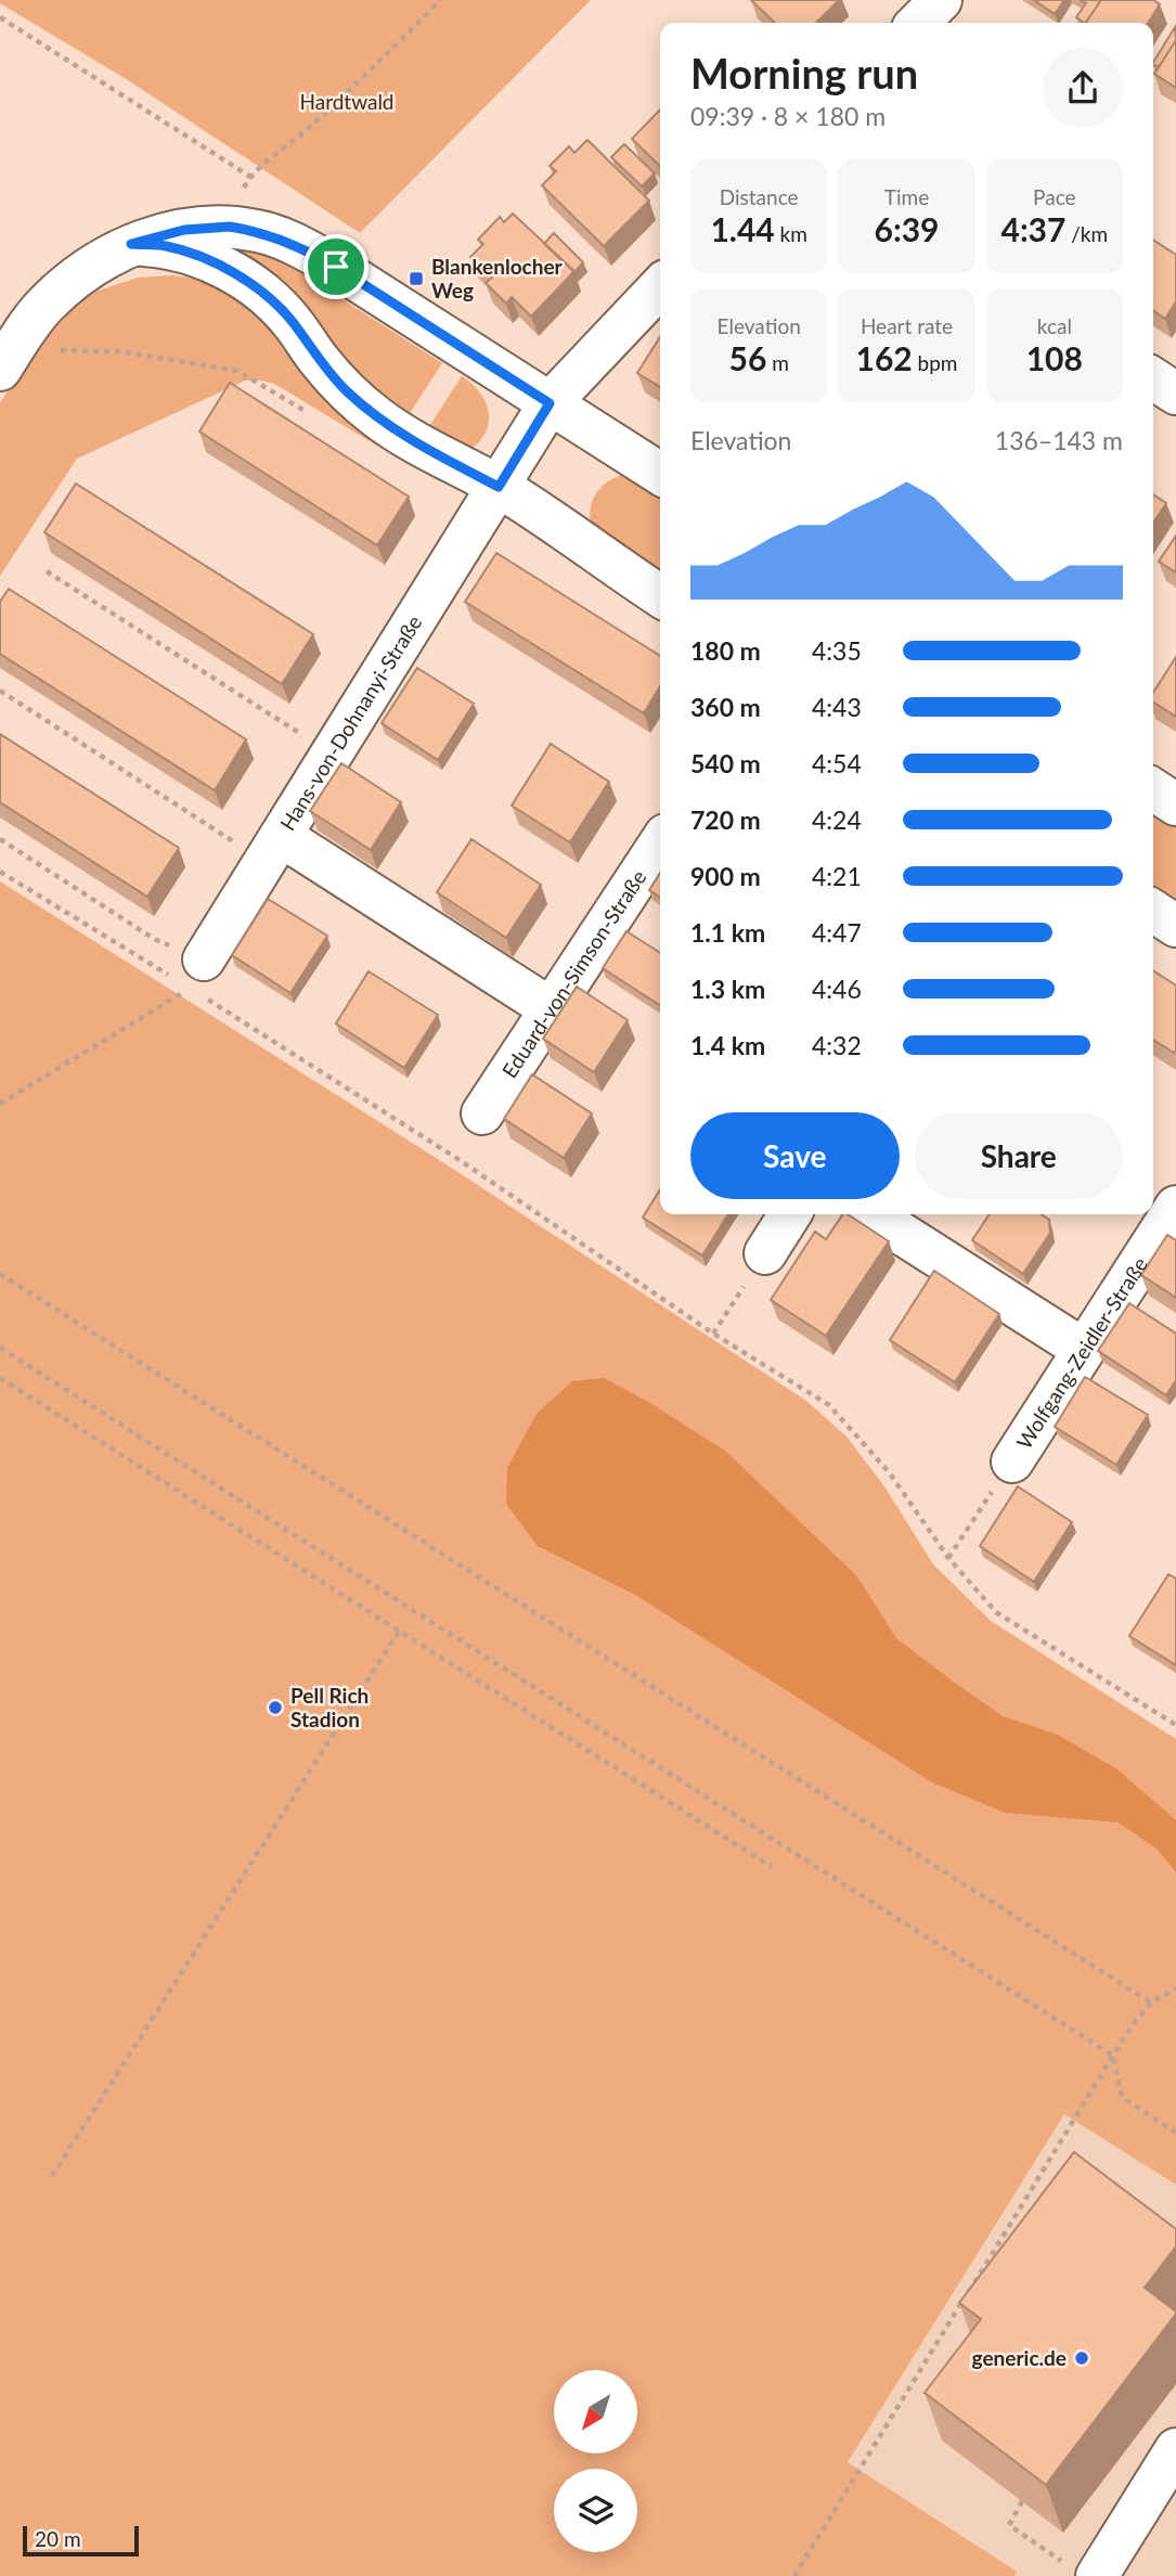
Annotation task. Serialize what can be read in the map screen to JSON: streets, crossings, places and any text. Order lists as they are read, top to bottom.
{
  "streets": {
    "street": ["Hans-von-Dohnanyi-Straße", "Eduard-von-Simson-Straße", "Wolfgang-Zeidler-Straße"]
  },
  "parks": ["Hardtwald"],
  "places": {
    "transit": ["Blankenlocher Weg"],
    "other": ["Pell Rich Stadion", "generic.de"]
  },
  "scale_bar": "20 m",
  "north": "bottom left",
  "page": {
    "heading": ["Morning run", "09:39 · 8 × 180 m"],
    "stats": [
      ["Distance", "1.44 km"],
      ["Time", "6:39"],
      ["Pace", "4:37 /km"],
      ["Elevation", "56 m"],
      ["Heart rate", "162 bpm"],
      ["kcal", "108"]
    ],
    "chart": ["Elevation", "136–143 m"],
    "list": [
      {
        "name": "180 m",
        "note": "4:35"
      },
      {
        "name": "360 m",
        "note": "4:43"
      },
      {
        "name": "540 m",
        "note": "4:54"
      },
      {
        "name": "720 m",
        "note": "4:24"
      },
      {
        "name": "900 m",
        "note": "4:21"
      },
      {
        "name": "1.1 km",
        "note": "4:47"
      },
      {
        "name": "1.3 km",
        "note": "4:46"
      },
      {
        "name": "1.4 km",
        "note": "4:32"
      }
    ],
    "buttons": ["Save", "Share"],
    "scale": "20 m"
  }
}
